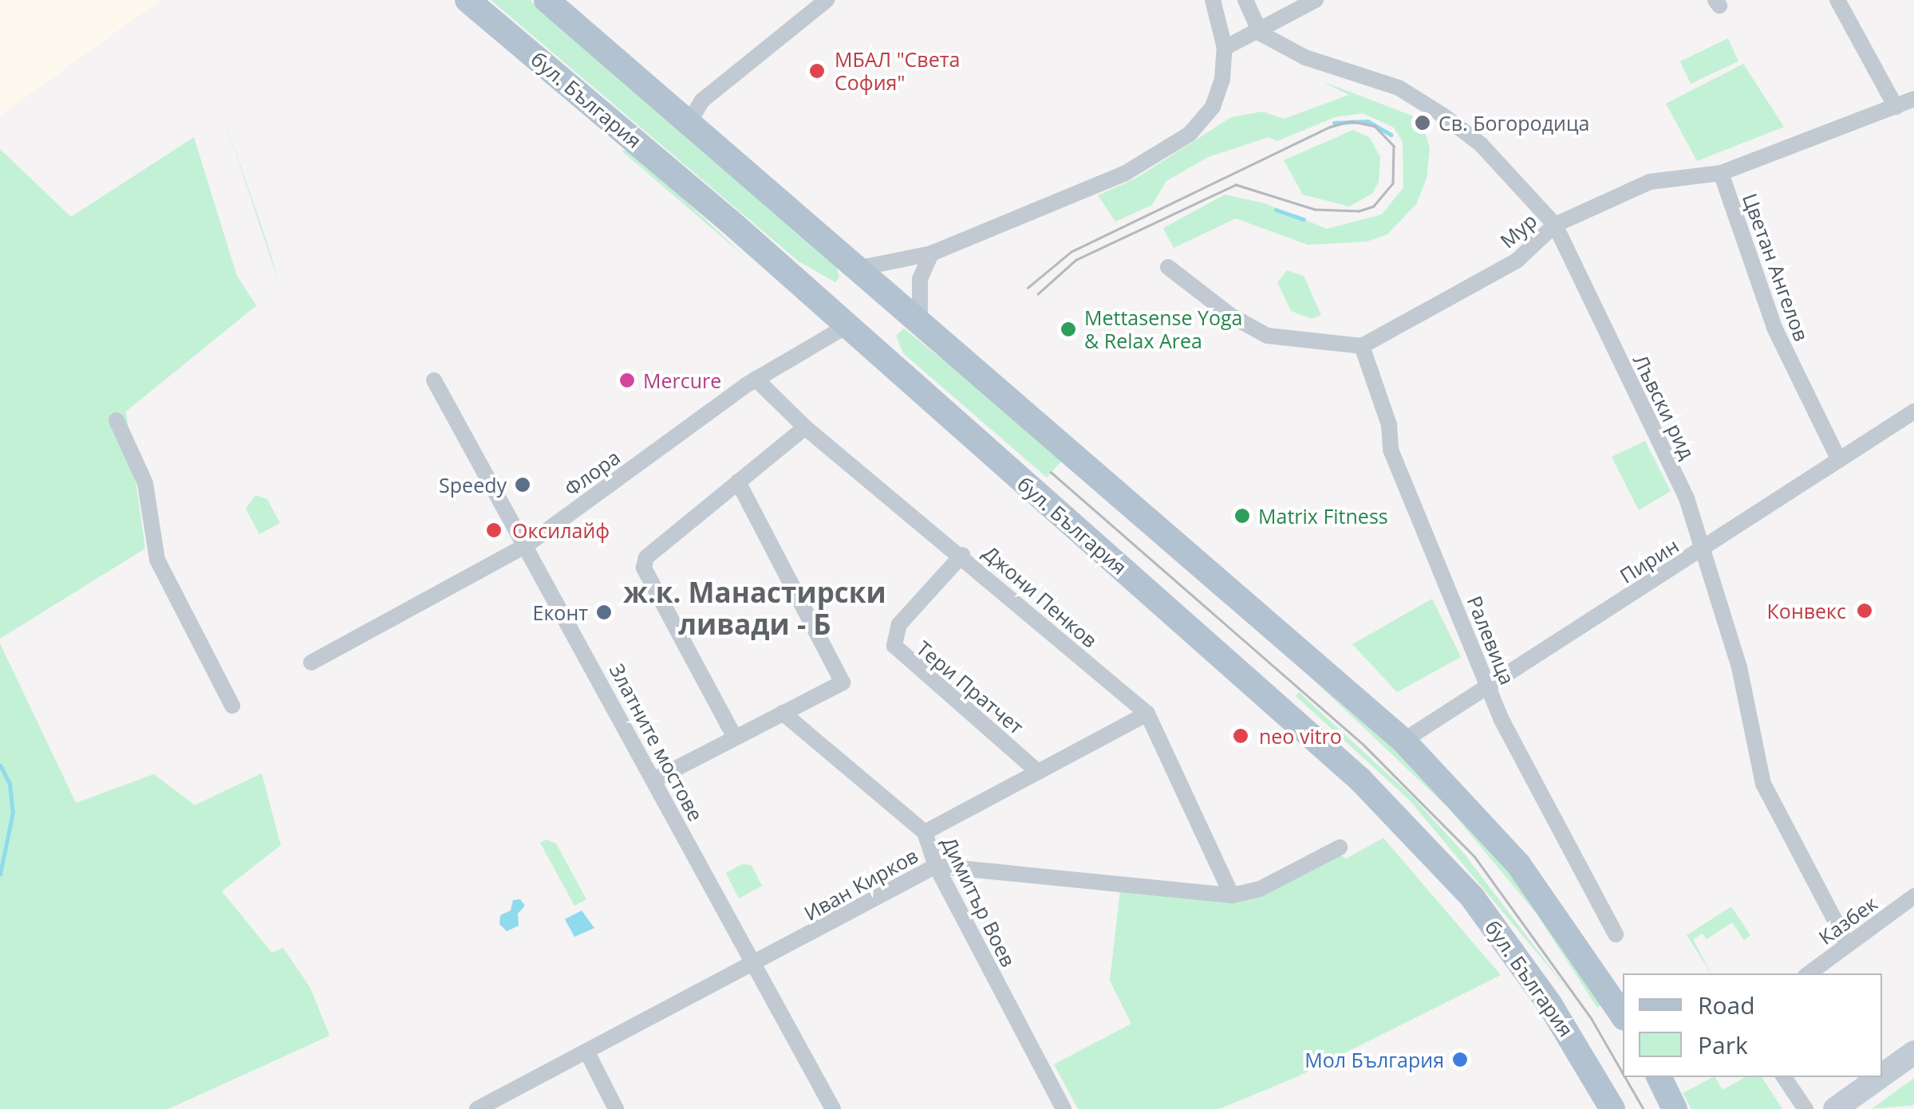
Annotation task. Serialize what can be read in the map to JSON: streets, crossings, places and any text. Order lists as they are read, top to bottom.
{
  "streets": {
    "main road": ["бул. България"],
    "street": [
      "Мур",
      "Цветан Ангелов",
      "Лъвски рид",
      "Флора",
      "Пирин",
      "Джони Пенков",
      "Ралевица",
      "Тери Пратчет",
      "Златните мостове",
      "Иван Кирков",
      "Димитър Воев",
      "Казбек"
    ]
  },
  "crossings": [
    ["бул. България", "Флора"],
    ["Мур", "Цветан Ангелов"],
    ["Мур", "Лъвски рид"],
    ["Мур", "Ралевица"],
    ["Цветан Ангелов", "Пирин"],
    ["Лъвски рид", "Пирин"],
    ["Лъвски рид", "Казбек"],
    ["Флора", "Джони Пенков"],
    ["Флора", "Златните мостове"],
    ["Пирин", "Ралевица"],
    ["Джони Пенков", "Тери Пратчет"],
    ["Джони Пенков", "Иван Кирков"],
    ["Златните мостове", "Иван Кирков"],
    ["Иван Кирков", "Димитър Воев"]
  ],
  "districts": ["ж.к. Манастирски ливади - Б"],
  "places": [
    "МБАЛ \"Света София\"",
    "Св. Богородица",
    "Mettasense Yoga & Relax Area",
    "Mercure",
    "Speedy",
    "Matrix Fitness",
    "Оксилайф",
    "Конвекс",
    "Еконт",
    "neo vitro",
    "Мол България"
  ],
  "legend": ["Road", "Park"]
}
